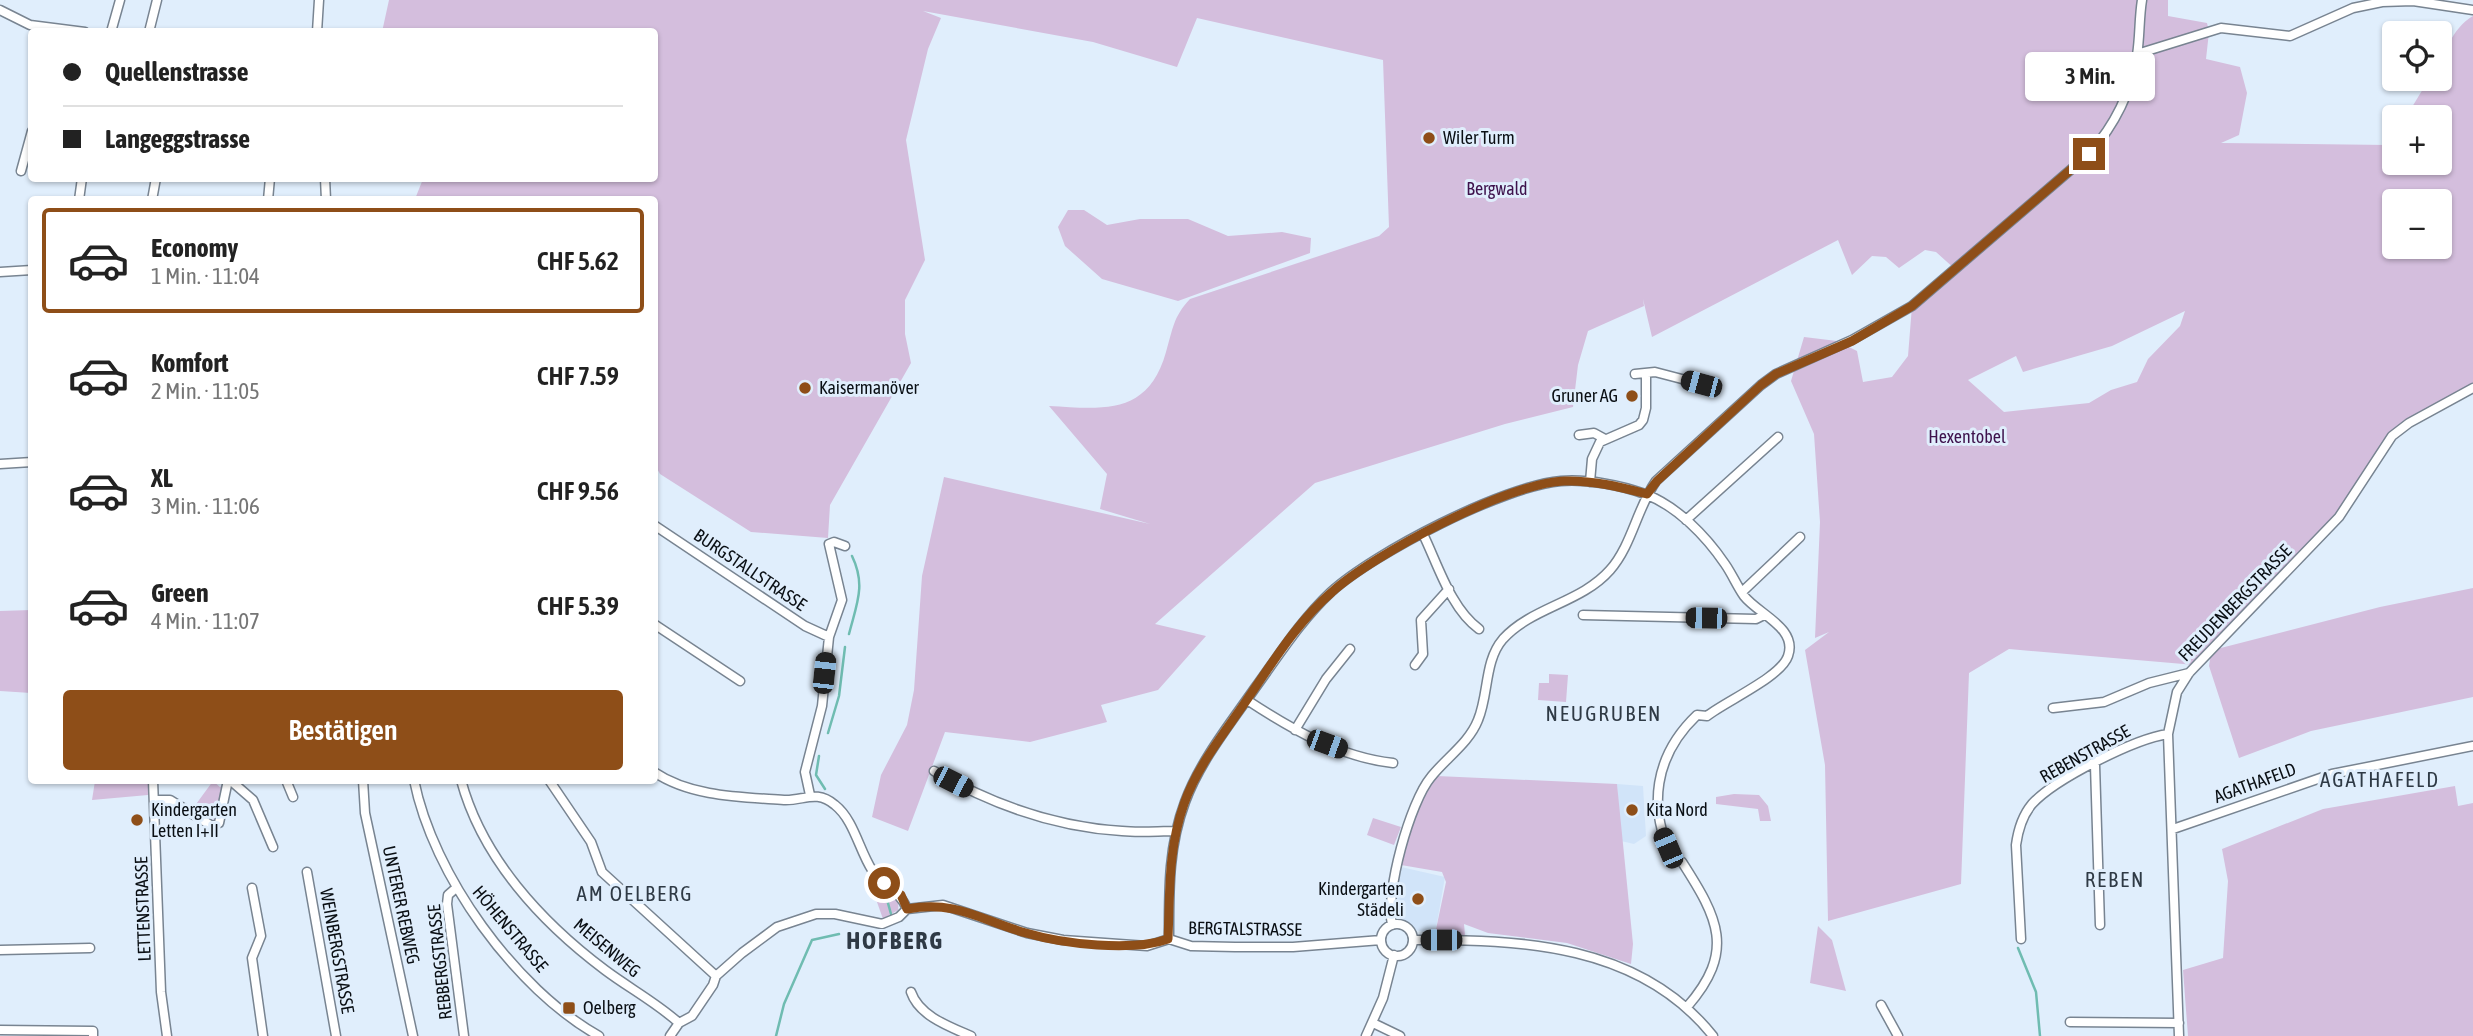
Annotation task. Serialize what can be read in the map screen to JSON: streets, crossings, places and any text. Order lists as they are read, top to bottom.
{
  "streets": {
    "street": [
      "BURGSTALLSTRASSE",
      "FREUDENBERGSTRASSE",
      "REBENSTRASSE",
      "AGATHAFELD",
      "UNTERER REBWEG",
      "LETTENSTRASSE",
      "HÖHENSTRASSE",
      "BERGTALSTRASSE",
      "MEISENWEG",
      "WEINBERGSTRASSE",
      "REBBERGSTRASSE"
    ]
  },
  "crossings": [
    ["FREUDENBERGSTRASSE", "REBENSTRASSE"],
    ["FREUDENBERGSTRASSE", "AGATHAFELD"],
    ["HÖHENSTRASSE", "REBBERGSTRASSE"],
    ["BERGTALSTRASSE", "MEISENWEG"]
  ],
  "districts": [
    "NEUGRUBEN",
    "AGATHAFELD",
    "REBEN",
    "AM OELBERG",
    "HOFBERG"
  ],
  "parks": ["Bergwald", "Hexentobel"],
  "places": {
    "other": [
      "Wiler Turm",
      "Kaisermanöver",
      "Gruner AG",
      "Kita Nord",
      "Kindergarten Letten I+II",
      "Kindergarten Städeli"
    ],
    "transit": ["Oelberg"]
  },
  "page": {
    "map_buttons": ["+", "−"],
    "banner": ["Quellenstrasse", "Langeggstrasse"],
    "bubble": "3 Min.",
    "list": [
      {
        "name": "Economy",
        "note": "1 Min. · 11:04",
        "value": "CHF 5.62"
      },
      {
        "name": "Komfort",
        "note": "2 Min. · 11:05",
        "value": "CHF 7.59"
      },
      {
        "name": "XL",
        "note": "3 Min. · 11:06",
        "value": "CHF 9.56"
      },
      {
        "name": "Green",
        "note": "4 Min. · 11:07",
        "value": "CHF 5.39"
      }
    ],
    "buttons": "Bestätigen"
  }
}
